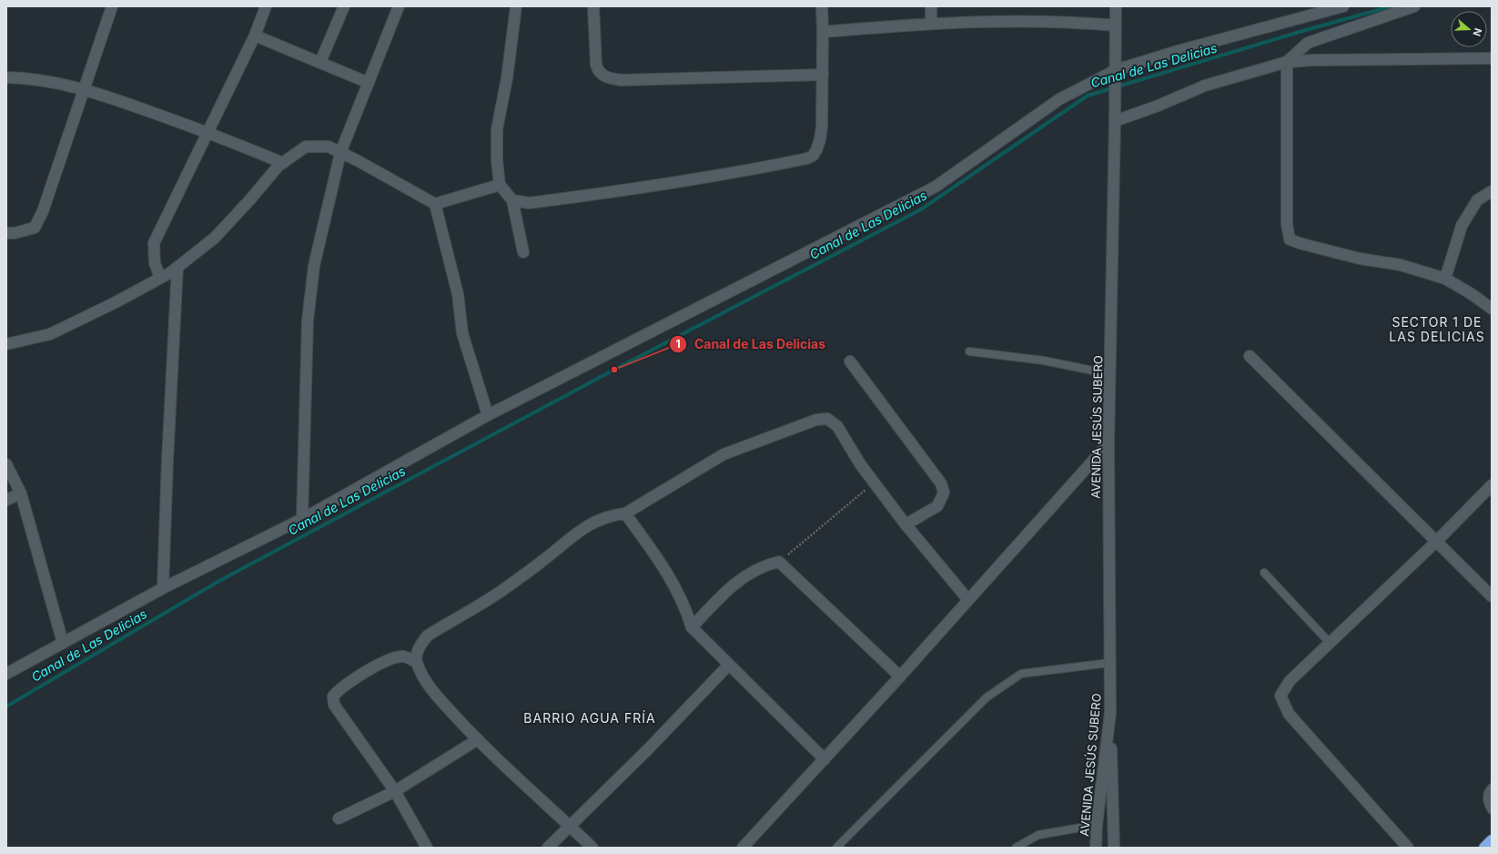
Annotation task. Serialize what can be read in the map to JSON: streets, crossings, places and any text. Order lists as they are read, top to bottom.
{
  "streets": {
    "street": ["AVENIDA JESÚS SUBERO"]
  },
  "districts": ["SECTOR 1 DE LAS DELICIAS", "BARRIO AGUA FRÍA"],
  "water": ["Canal de Las Delicias"],
  "places": ["Canal de Las Delicias"],
  "north": "right"
}
